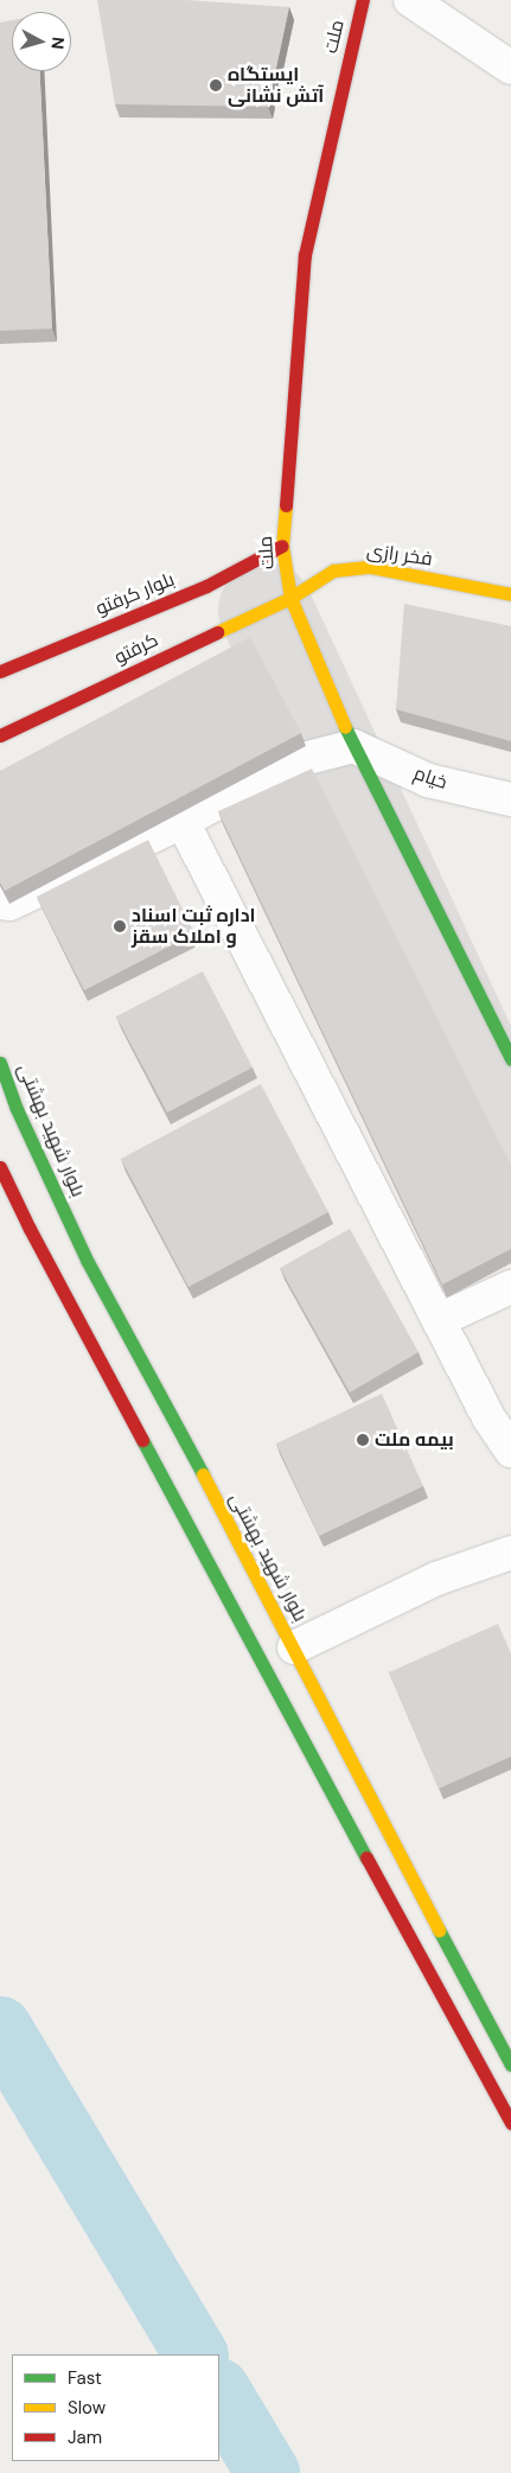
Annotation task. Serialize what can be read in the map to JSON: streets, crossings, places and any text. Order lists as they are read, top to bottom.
{
  "streets": {
    "main road": [
      "ملت",
      "فخر رازی",
      "بلوار کرفتو",
      "کرفتو",
      "بلوار شهید بهشتی"
    ],
    "street": ["خیام"]
  },
  "crossings": [
    ["ملت", "فخر رازی"],
    ["ملت", "بلوار کرفتو"],
    ["ملت", "کرفتو"],
    ["ملت", "خیام"],
    ["فخر رازی", "کرفتو"]
  ],
  "places": ["ایستگاه آتش نشانی", "اداره ثبت اسناد و املاک سقز", "بیمه ملت"],
  "legend": ["Fast", "Slow", "Jam"],
  "north": "right"
}
